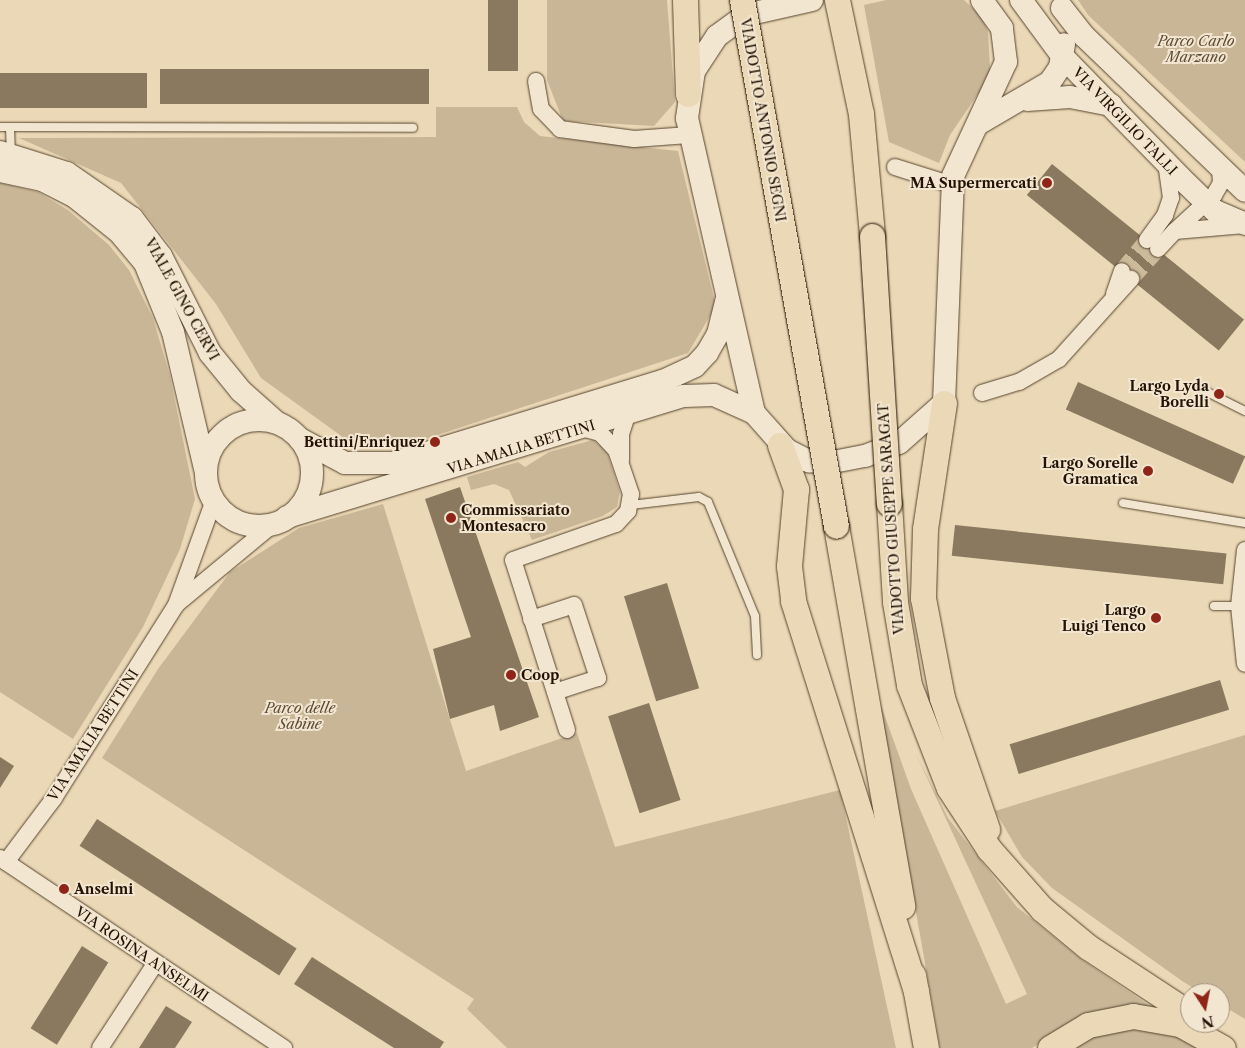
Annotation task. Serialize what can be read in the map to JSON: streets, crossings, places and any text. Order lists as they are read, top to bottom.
{
  "streets": {
    "main road": ["VIADOTTO ANTONIO SEGNI", "VIADOTTO GIUSEPPE SARAGAT"],
    "street": [
      "VIA VIRGILIO TALLI",
      "VIALE GINO CERVI",
      "VIA AMALIA BETTINI",
      "VIA ROSINA ANSELMI"
    ]
  },
  "crossings": [
    ["VIALE GINO CERVI", "VIA AMALIA BETTINI"],
    ["VIA AMALIA BETTINI", "VIA ROSINA ANSELMI"]
  ],
  "parks": ["Parco Carlo Marzano", "Parco delle Sabine"],
  "places": [
    "MA Supermercati",
    "Largo Lyda Borelli",
    "Bettini/Enriquez",
    "Largo Sorelle Gramatica",
    "Commissariato Montesacro",
    "Largo Luigi Tenco",
    "Coop",
    "Anselmi"
  ],
  "north": "bottom"
}
